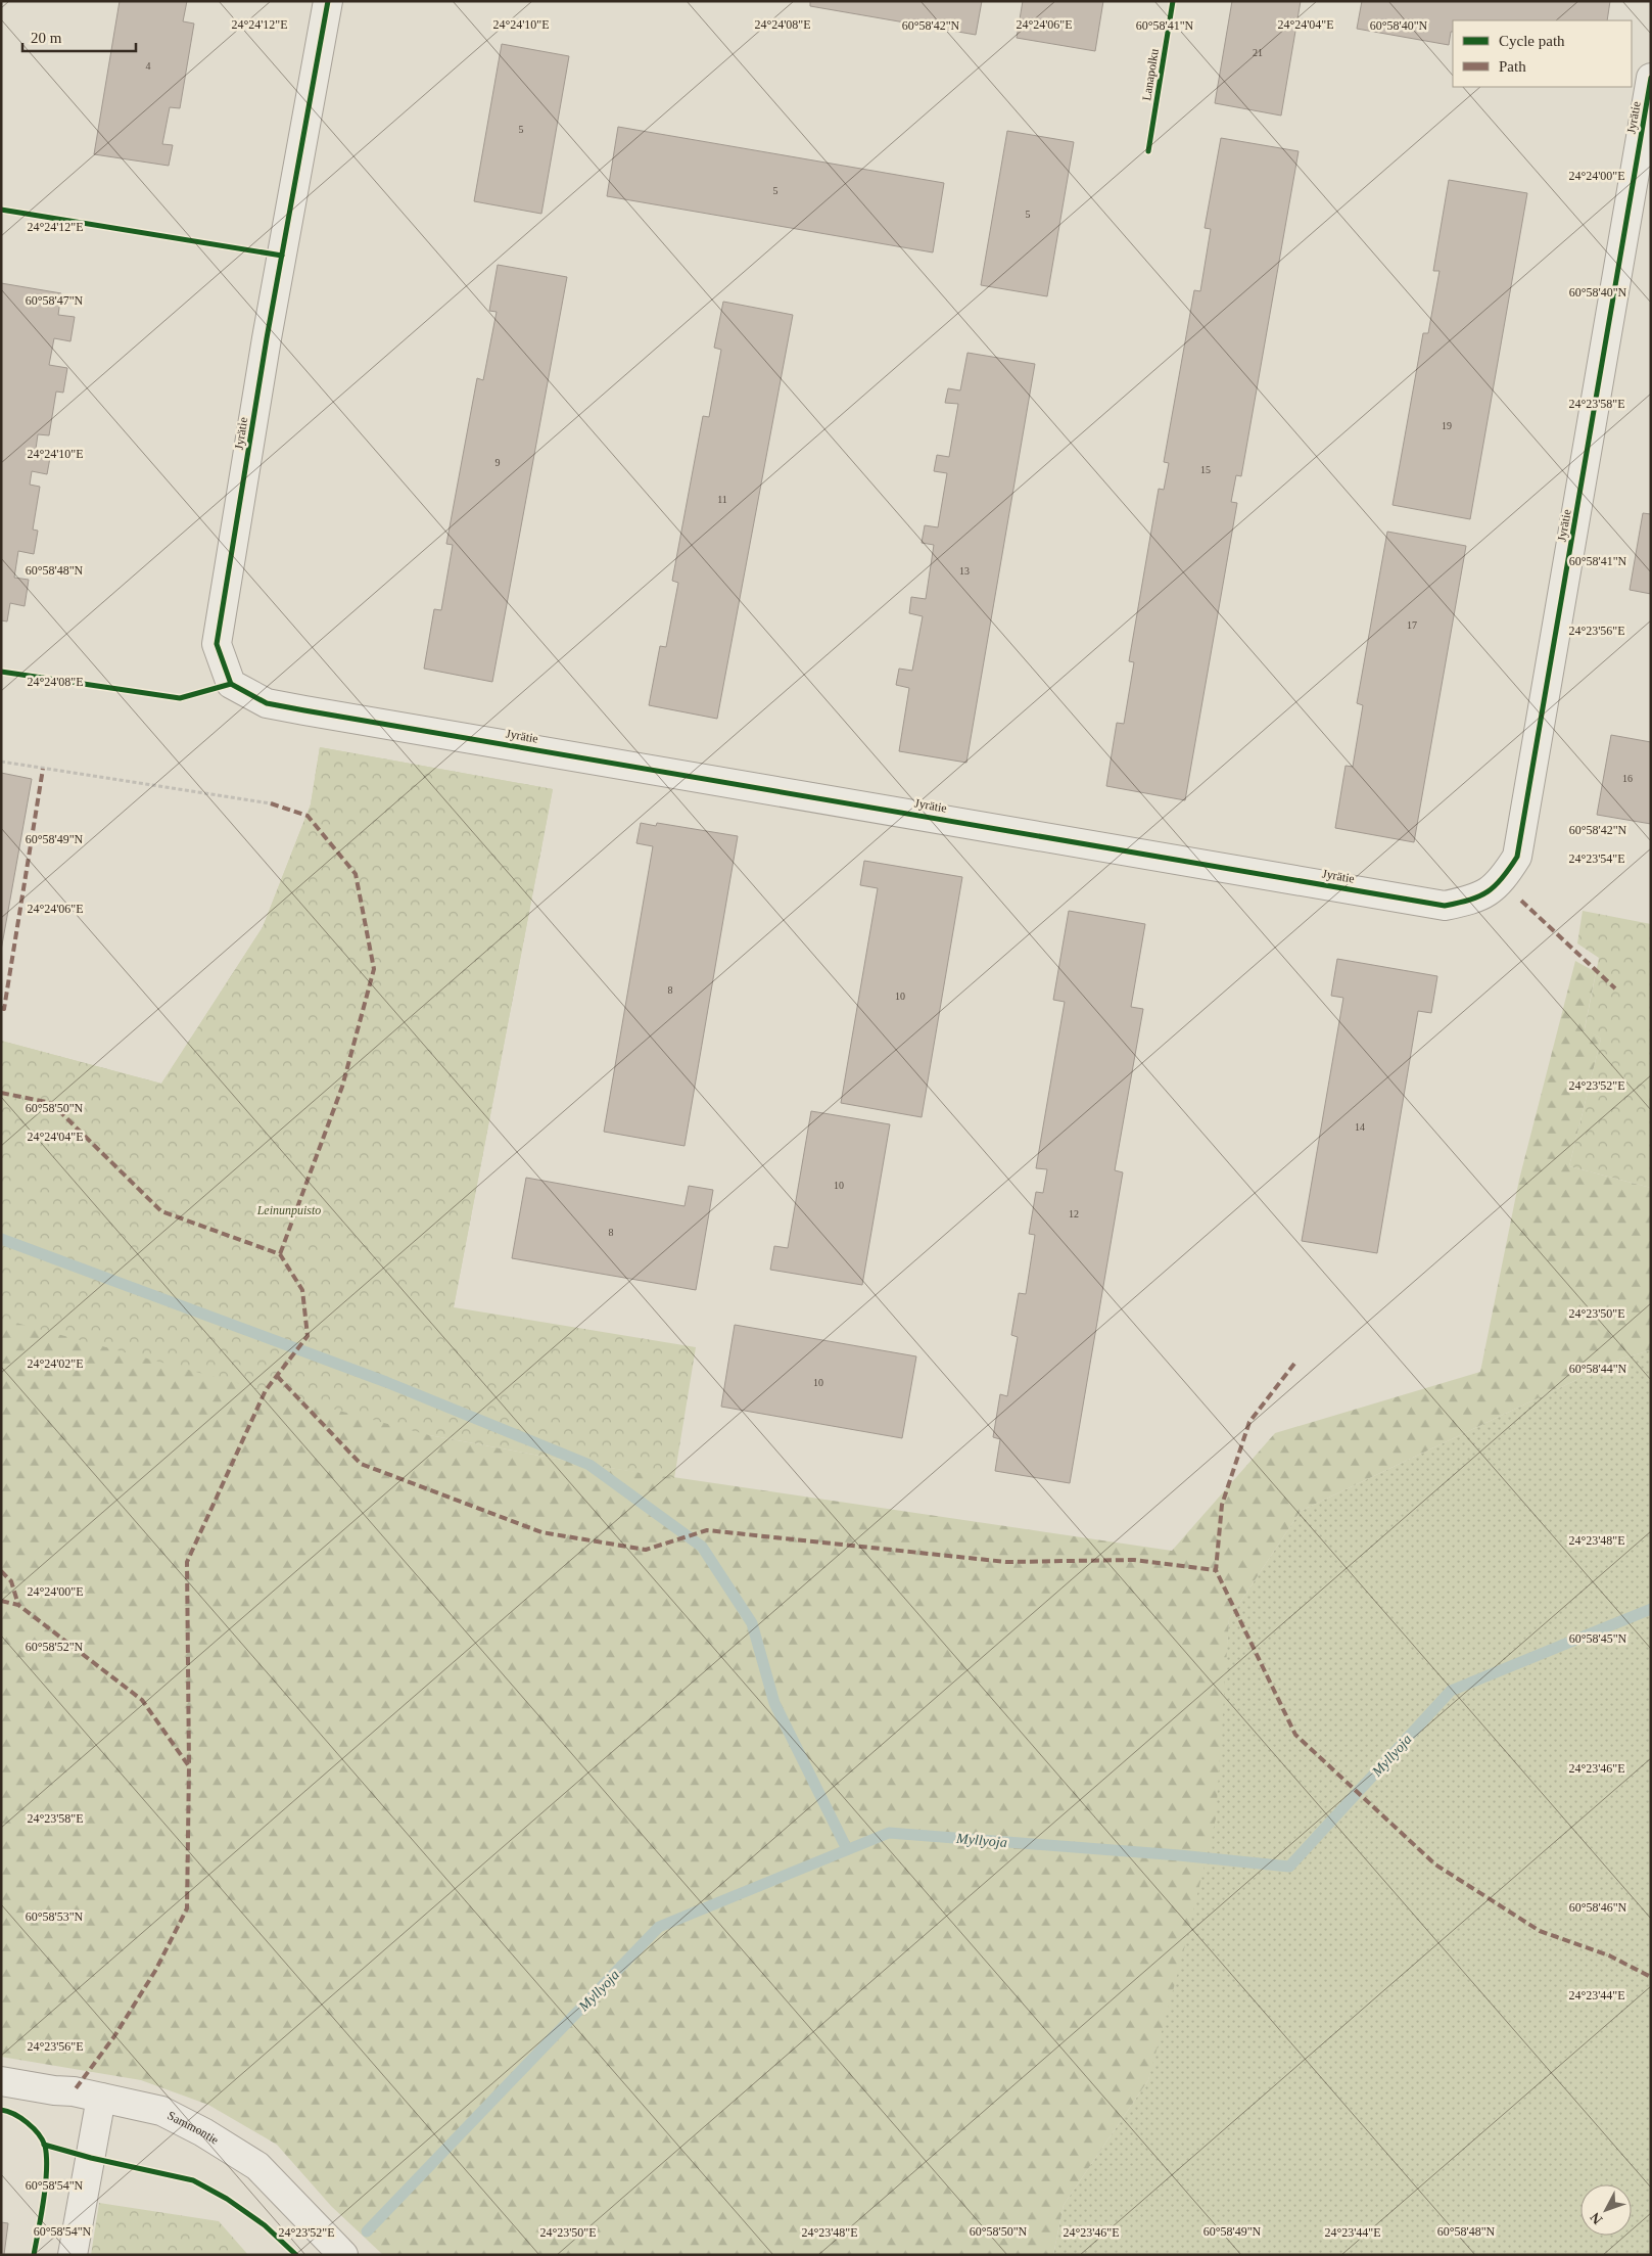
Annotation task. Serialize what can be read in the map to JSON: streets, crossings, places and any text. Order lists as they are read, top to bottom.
{
  "streets": {
    "street": ["Jyrätie", "Sammontie"],
    "cycle path": ["Lanapolku"]
  },
  "water": ["Myllyoja"],
  "parks": ["Leinunpuisto"],
  "house_numbers": [
    "21",
    "4",
    "5",
    "5",
    "5",
    "19",
    "9",
    "15",
    "11",
    "13",
    "17",
    "16",
    "8",
    "10",
    "14",
    "10",
    "12",
    "8",
    "10"
  ],
  "legend": ["Cycle path", "Path"],
  "scale_bar": "20 m",
  "north": "bottom left",
  "coordinates": [
    "24°24'12\"E",
    "24°24'10\"E",
    "24°24'08\"E",
    "24°24'06\"E",
    "24°24'04\"E",
    "60°58'42\"N",
    "60°58'41\"N",
    "60°58'40\"N",
    "24°24'00\"E",
    "60°58'47\"N",
    "24°23'58\"E",
    "60°58'48\"N",
    "24°23'56\"E",
    "60°58'49\"N",
    "24°23'54\"E",
    "24°23'52\"E",
    "60°58'50\"N",
    "24°23'50\"E",
    "24°24'02\"E",
    "60°58'44\"N",
    "24°23'48\"E",
    "60°58'45\"N",
    "60°58'52\"N",
    "24°23'46\"E",
    "60°58'46\"N",
    "60°58'53\"N",
    "24°23'44\"E",
    "60°58'54\"N"
  ]
}
